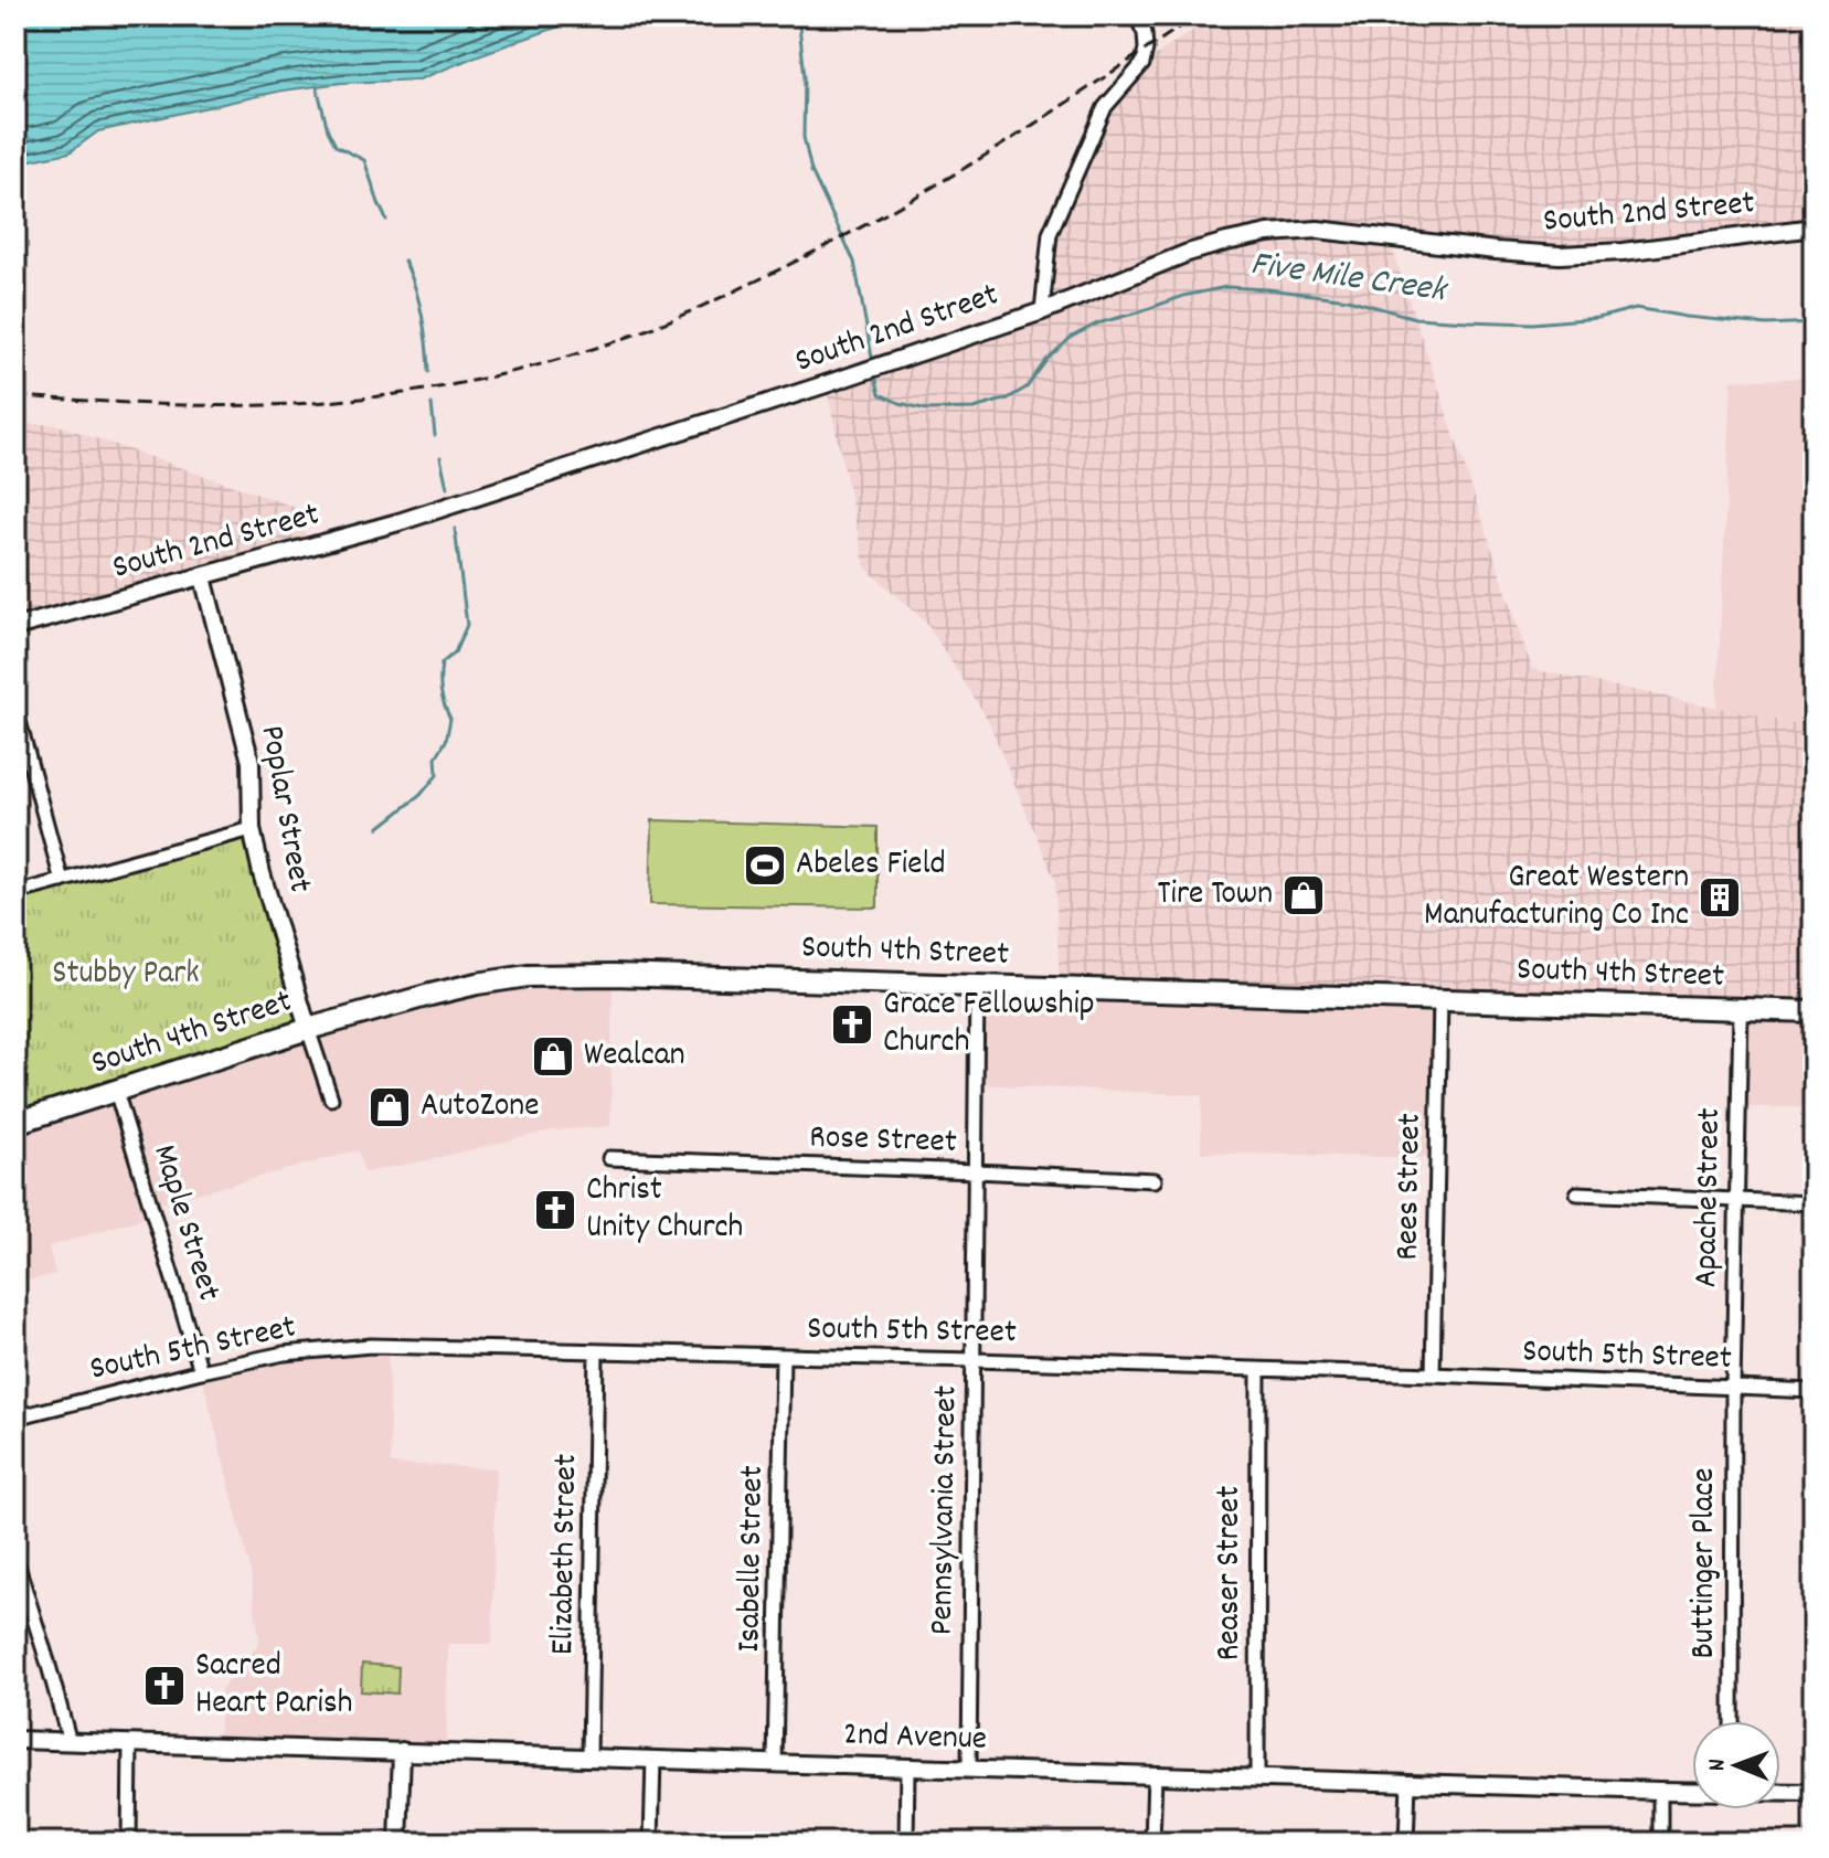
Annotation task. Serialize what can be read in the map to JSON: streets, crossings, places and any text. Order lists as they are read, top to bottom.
{
  "streets": {
    "highway": ["South 4th Street"],
    "street": [
      "South 2nd Street",
      "Poplar Street",
      "Rose Street",
      "Rees Street",
      "Apache Street",
      "Maple Street",
      "South 5th Street",
      "Pennsylvania Street",
      "Elizabeth Street",
      "Isabelle Street",
      "Buttinger Place",
      "Reaser Street",
      "2nd Avenue"
    ]
  },
  "crossings": [
    ["South 2nd Street", "Poplar Street"],
    ["Poplar Street", "South 4th Street"],
    ["South 4th Street", "Rees Street"],
    ["South 4th Street", "Apache Street"],
    ["South 4th Street", "Maple Street"],
    ["South 4th Street", "Pennsylvania Street"],
    ["Rose Street", "Pennsylvania Street"],
    ["Rees Street", "South 5th Street"],
    ["Apache Street", "South 5th Street"],
    ["Apache Street", "Buttinger Place"],
    ["Maple Street", "South 5th Street"],
    ["South 5th Street", "Pennsylvania Street"],
    ["South 5th Street", "Elizabeth Street"],
    ["South 5th Street", "Isabelle Street"],
    ["South 5th Street", "Buttinger Place"],
    ["South 5th Street", "Reaser Street"],
    ["Pennsylvania Street", "2nd Avenue"],
    ["Elizabeth Street", "2nd Avenue"],
    ["Isabelle Street", "2nd Avenue"],
    ["Reaser Street", "2nd Avenue"]
  ],
  "water": ["Five Mile Creek"],
  "parks": ["Stubby Park"],
  "places": {
    "sports": ["Abeles Field"],
    "shop": ["Tire Town", "Wealcan", "AutoZone"],
    "building": ["Great Western Manufacturing Co Inc"],
    "church": ["Grace Fellowship Church", "Christ Unity Church", "Sacred Heart Parish"]
  },
  "north": "left"
}
